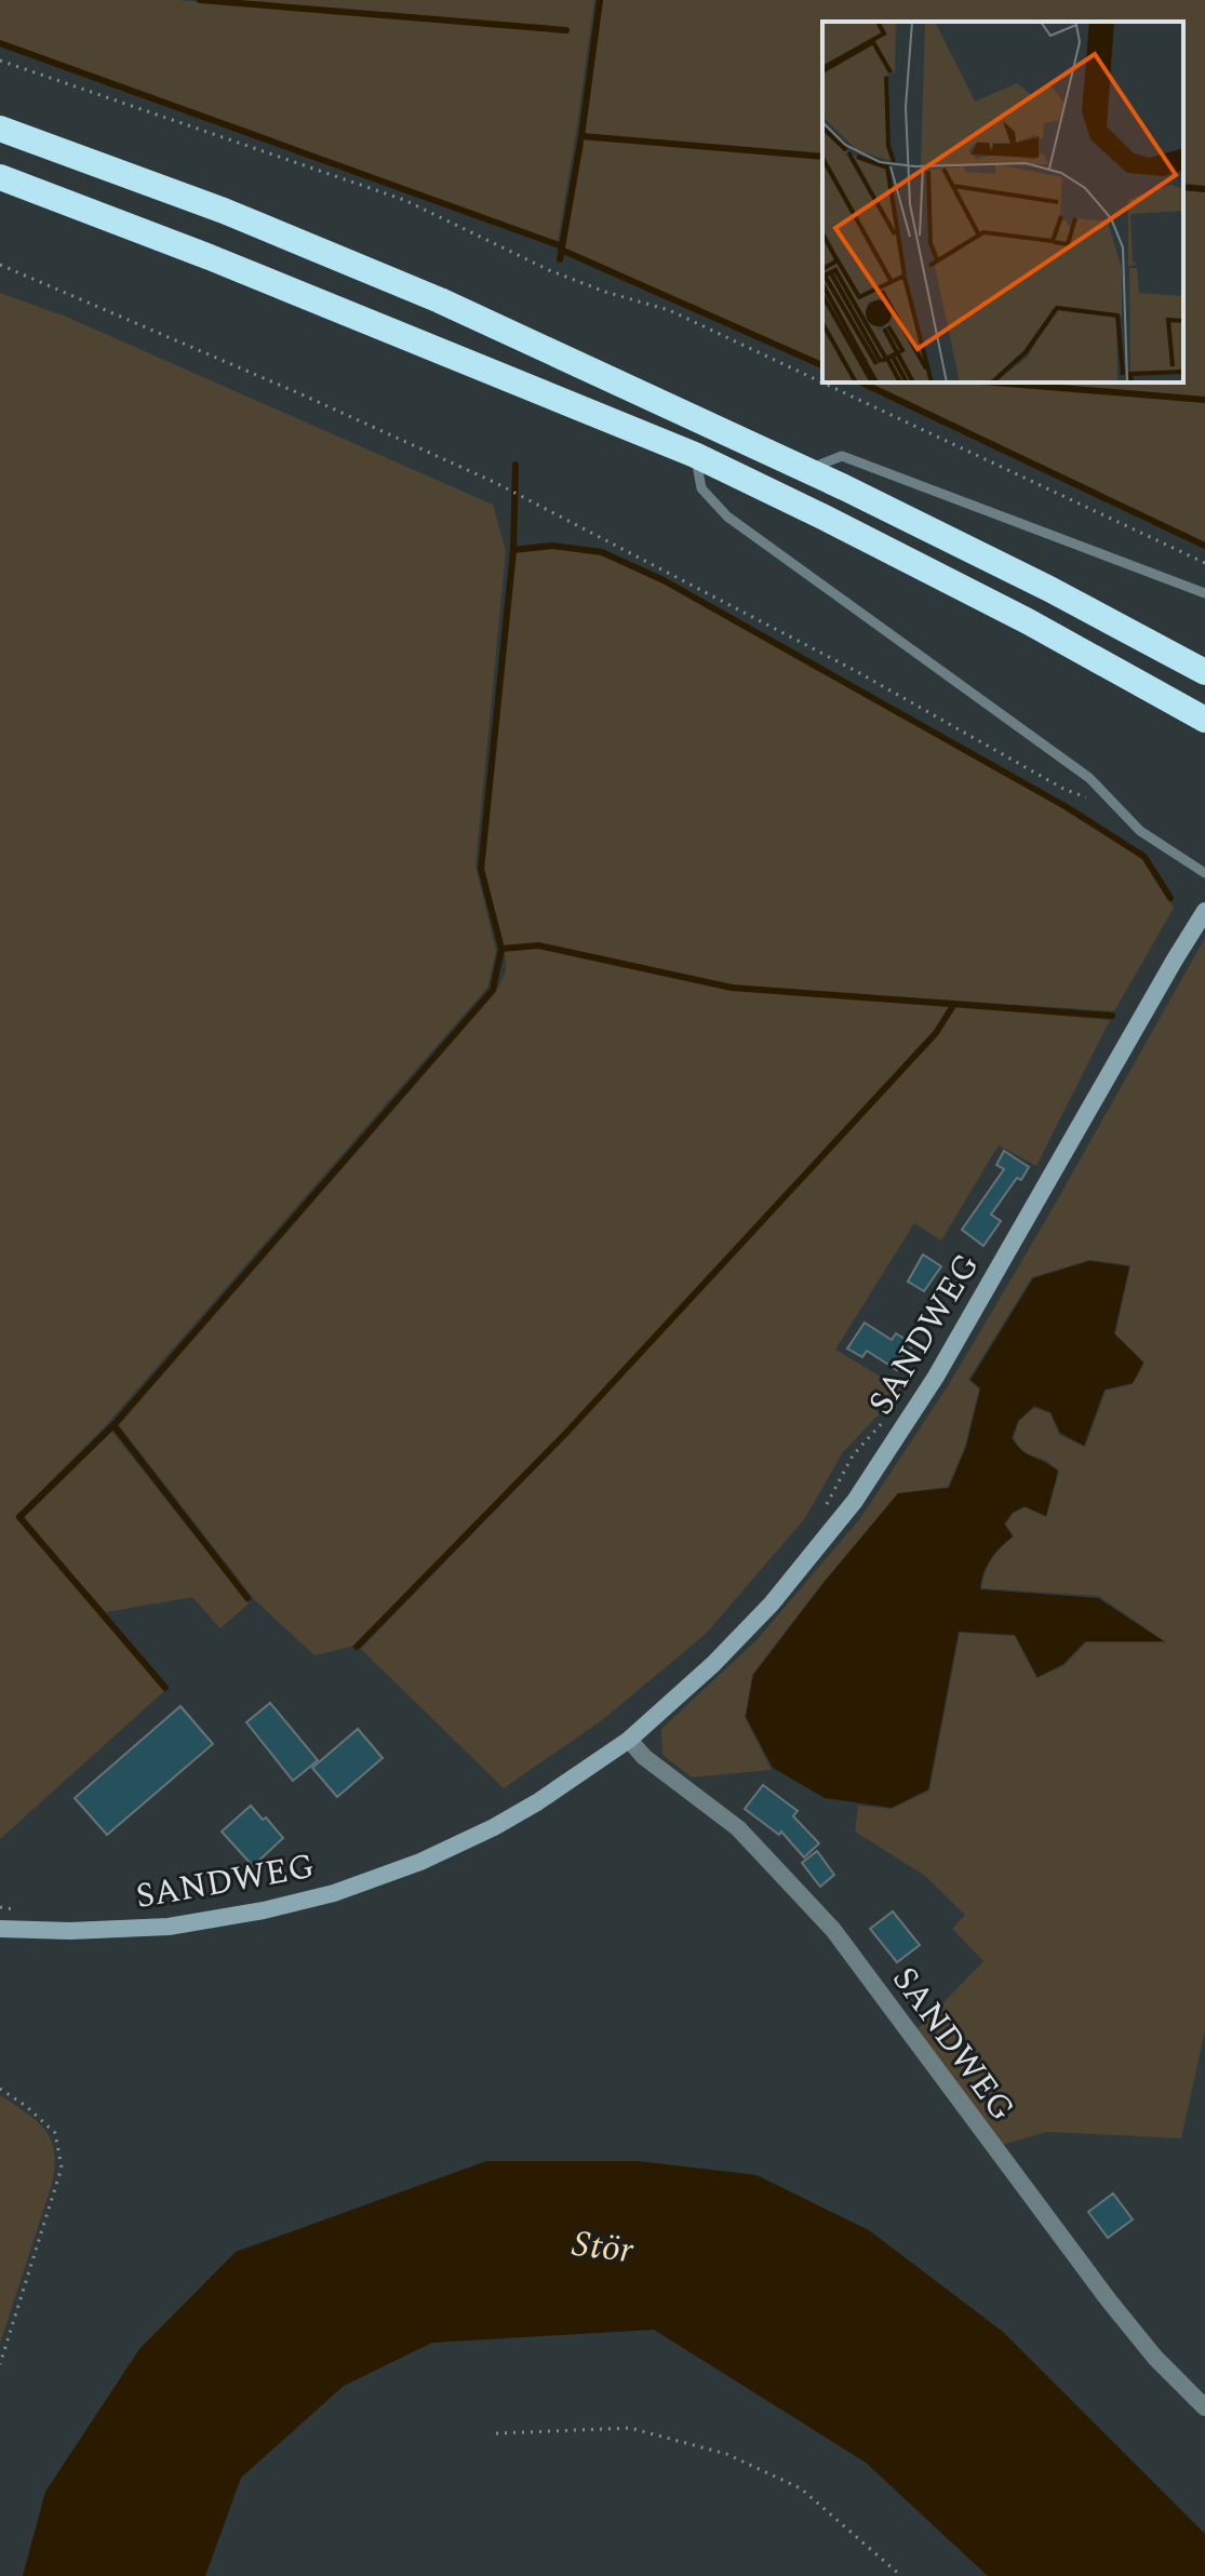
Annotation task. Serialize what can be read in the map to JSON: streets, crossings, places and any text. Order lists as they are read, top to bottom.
{
  "streets": {
    "street": ["SANDWEG"]
  },
  "water": ["Stör"]
}
